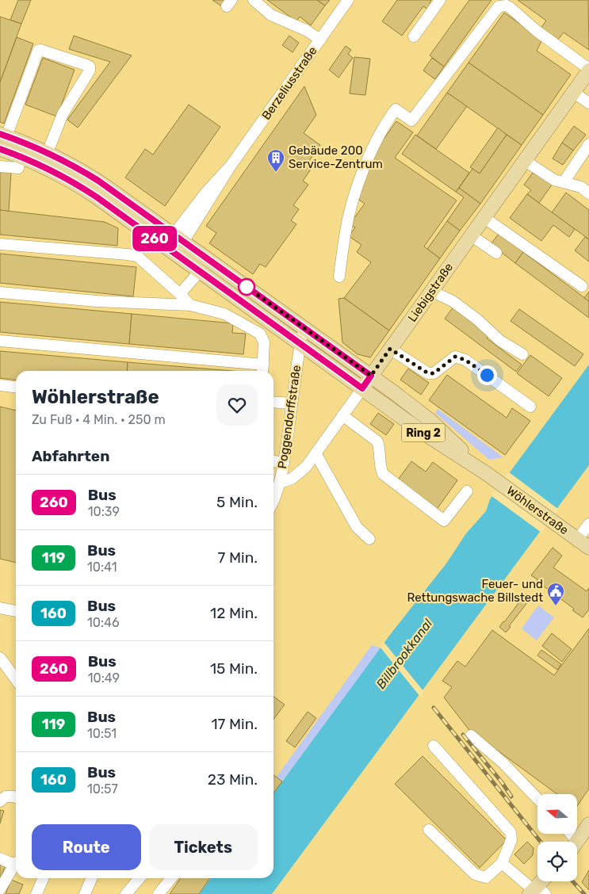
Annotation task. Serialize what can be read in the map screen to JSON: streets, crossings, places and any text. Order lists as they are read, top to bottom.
{
  "streets": {
    "main road": ["Liebigstraße", "Ring 2", "Wöhlerstraße"],
    "street": ["Berzeliusstraße", "Poggendorffstraße"]
  },
  "crossings": [
    ["Berzeliusstraße", "Wöhlerstraße"],
    ["Liebigstraße", "Poggendorffstraße"],
    ["Liebigstraße", "Wöhlerstraße"],
    ["Poggendorffstraße", "Wöhlerstraße"]
  ],
  "water": ["Billbrookkanal"],
  "places": {
    "building": ["Gebäude 200 Service-Zentrum"],
    "public building": ["Feuer- und Rettungswache Billstedt"]
  },
  "lines": ["bus line 260"],
  "north": "left",
  "page": {
    "on_map": "260",
    "heading": [
      ["Wöhlerstraße", "Zu Fuß · 4 Min. · 250 m"],
      "Abfahrten"
    ],
    "list": [
      {
        "mark": "260",
        "name": "Bus",
        "note": "10:39",
        "value": "5 Min."
      },
      {
        "mark": "119",
        "name": "Bus",
        "note": "10:41",
        "value": "7 Min."
      },
      {
        "mark": "160",
        "name": "Bus",
        "note": "10:46",
        "value": "12 Min."
      },
      {
        "mark": "260",
        "name": "Bus",
        "note": "10:49",
        "value": "15 Min."
      },
      {
        "mark": "119",
        "name": "Bus",
        "note": "10:51",
        "value": "17 Min."
      },
      {
        "mark": "160",
        "name": "Bus",
        "note": "10:57",
        "value": "23 Min."
      }
    ],
    "buttons": ["Route", "Tickets"]
  }
}
